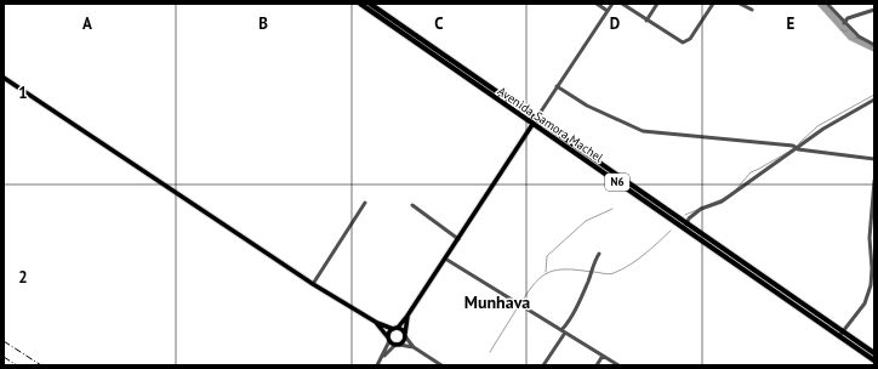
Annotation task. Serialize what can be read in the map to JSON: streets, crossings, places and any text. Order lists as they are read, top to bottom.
{
  "streets": {
    "highway": ["Avenida Samora Machel", "N6"]
  },
  "districts": ["Munhava"],
  "grid": {
    "columns": [
      "A",
      "B",
      "C",
      "D",
      "E"
    ],
    "rows": ["1", "2"]
  }
}
